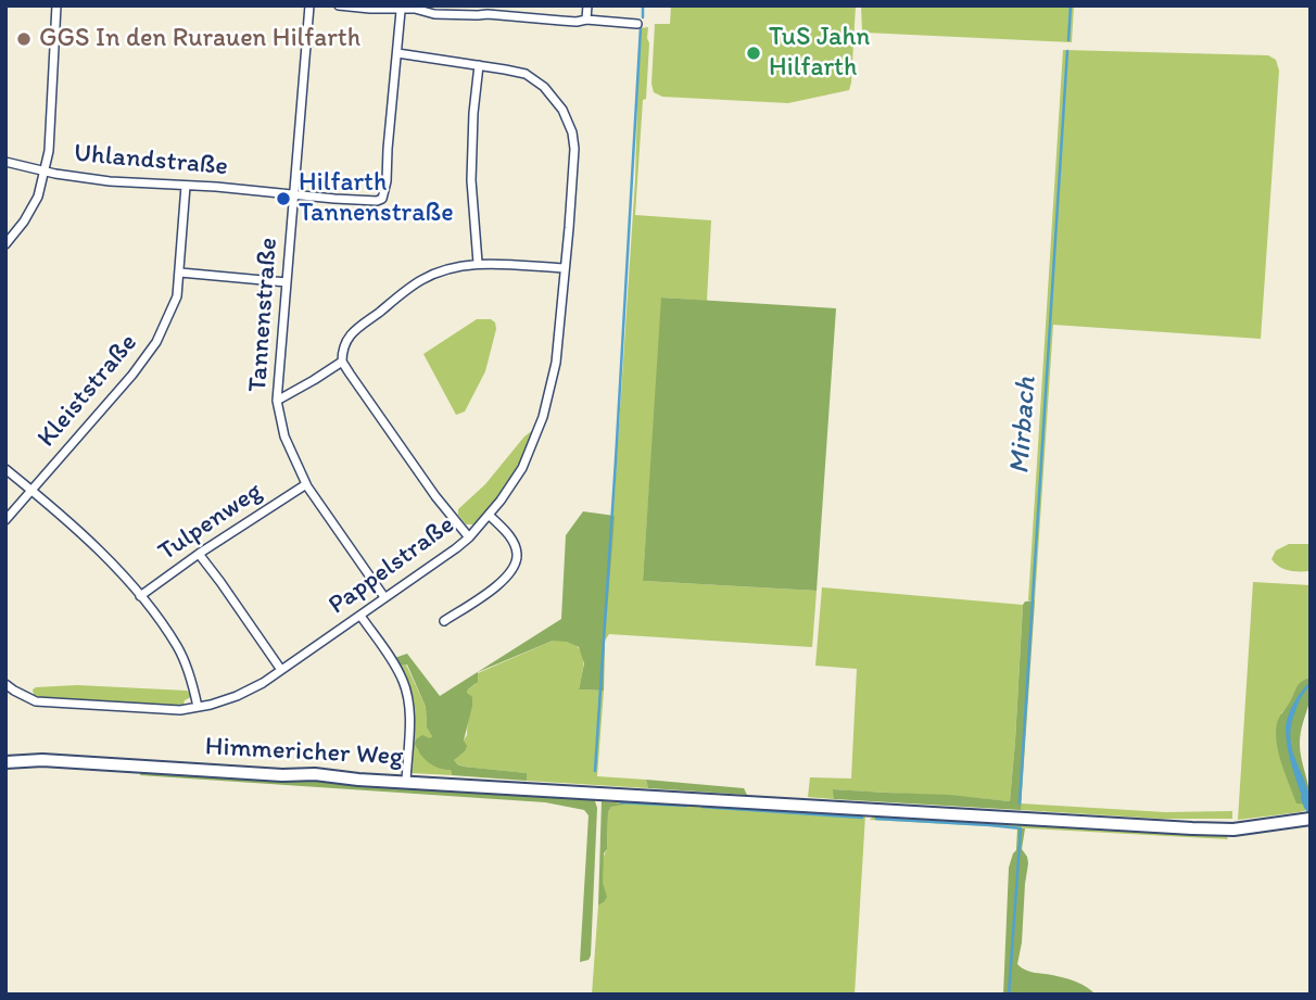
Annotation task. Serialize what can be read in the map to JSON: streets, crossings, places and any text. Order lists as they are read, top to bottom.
{
  "streets": {
    "street": [
      "Uhlandstraße",
      "Tannenstraße",
      "Kleiststraße",
      "Tulpenweg",
      "Pappelstraße",
      "Himmericher Weg"
    ]
  },
  "crossings": [
    ["Uhlandstraße", "Tannenstraße"],
    ["Uhlandstraße", "Kleiststraße"],
    ["Uhlandstraße", "Pappelstraße"],
    ["Tannenstraße", "Tulpenweg"],
    ["Tannenstraße", "Pappelstraße"]
  ],
  "water": ["Mirbach"],
  "places": ["GGS In den Rurauen Hilfarth", "TuS Jahn Hilfarth", "Hilfarth Tannenstraße"]
}
